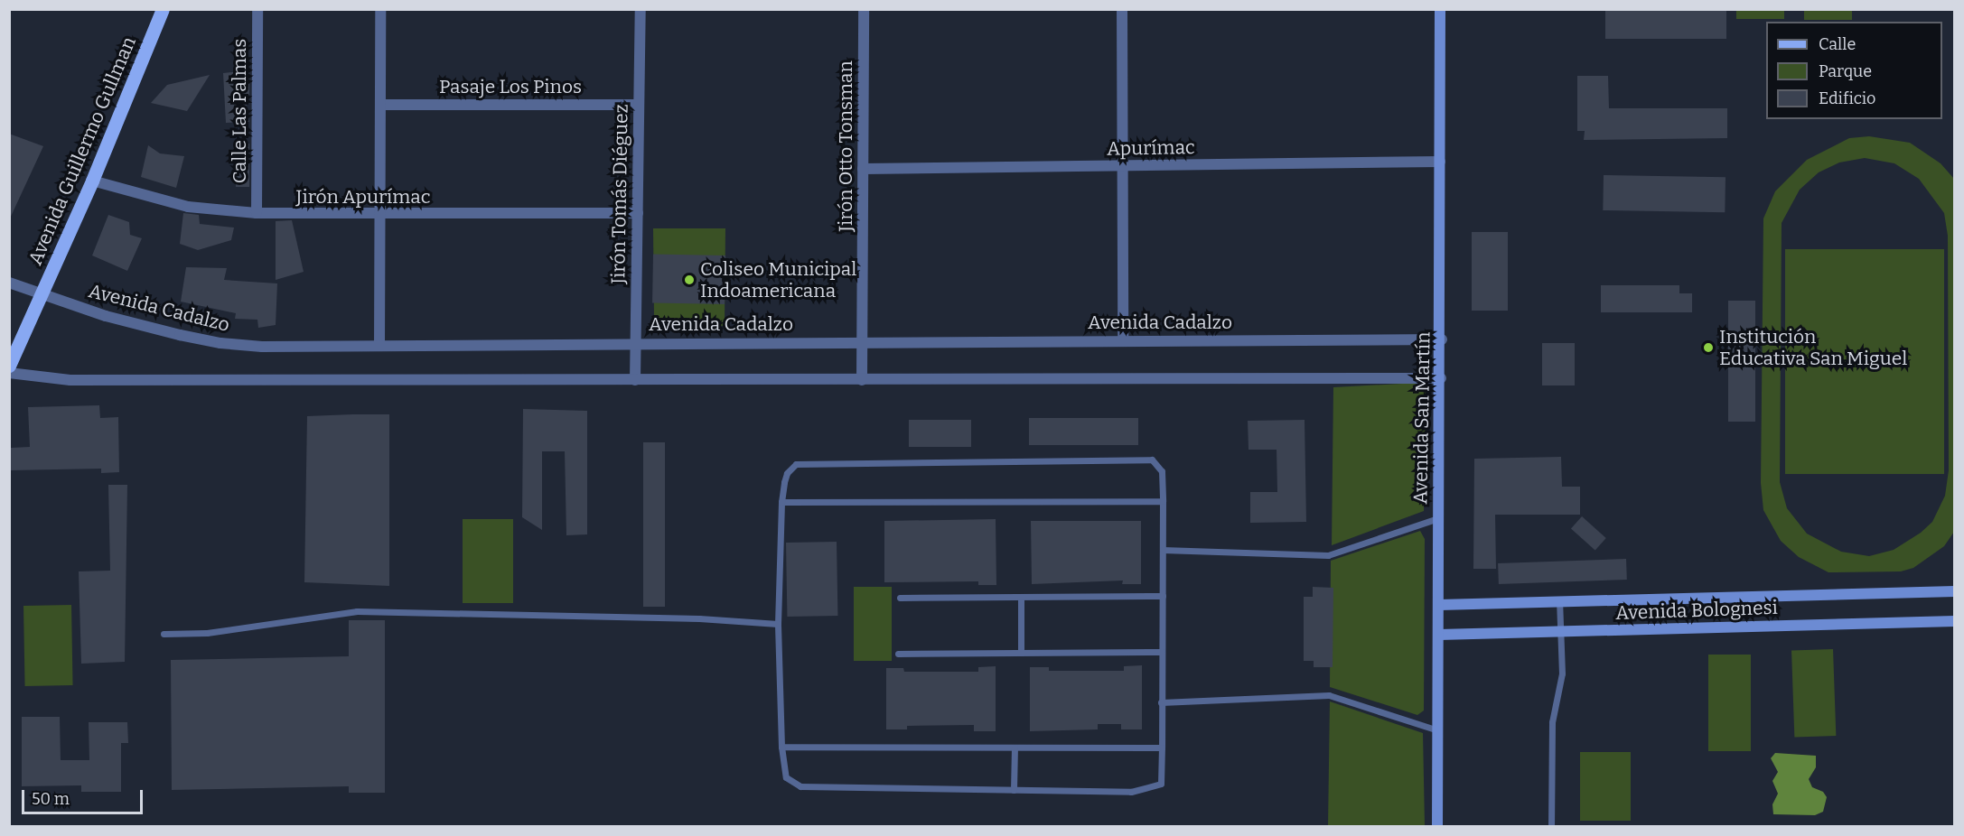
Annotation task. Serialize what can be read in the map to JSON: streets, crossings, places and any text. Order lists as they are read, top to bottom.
{
  "streets": {
    "main road": ["Avenida Guillermo Gullman", "Avenida San Martín", "Avenida Bolognesi"],
    "street": [
      "Pasaje Los Pinos",
      "Calle Las Palmas",
      "Jirón Otto Tonsman",
      "Apurímac",
      "Jirón Tomás Diéguez",
      "Jirón Apurímac",
      "Avenida Cadalzo"
    ]
  },
  "crossings": [
    ["Pasaje Los Pinos", "Jirón Tomás Diéguez"],
    ["Calle Las Palmas", "Jirón Apurímac"],
    ["Jirón Otto Tonsman", "Apurímac"],
    ["Jirón Otto Tonsman", "Avenida Cadalzo"],
    ["Apurímac", "Avenida San Martín"],
    ["Avenida Guillermo Gullman", "Jirón Apurímac"],
    ["Avenida Guillermo Gullman", "Avenida Cadalzo"],
    ["Jirón Tomás Diéguez", "Jirón Apurímac"],
    ["Jirón Tomás Diéguez", "Avenida Cadalzo"],
    ["Avenida Cadalzo", "Avenida San Martín"],
    ["Avenida San Martín", "Avenida Bolognesi"]
  ],
  "places": ["Coliseo Municipal Indoamericana", "Institución Educativa San Miguel"],
  "legend": ["Calle", "Parque", "Edificio"],
  "scale_bar": "50 m"
}
